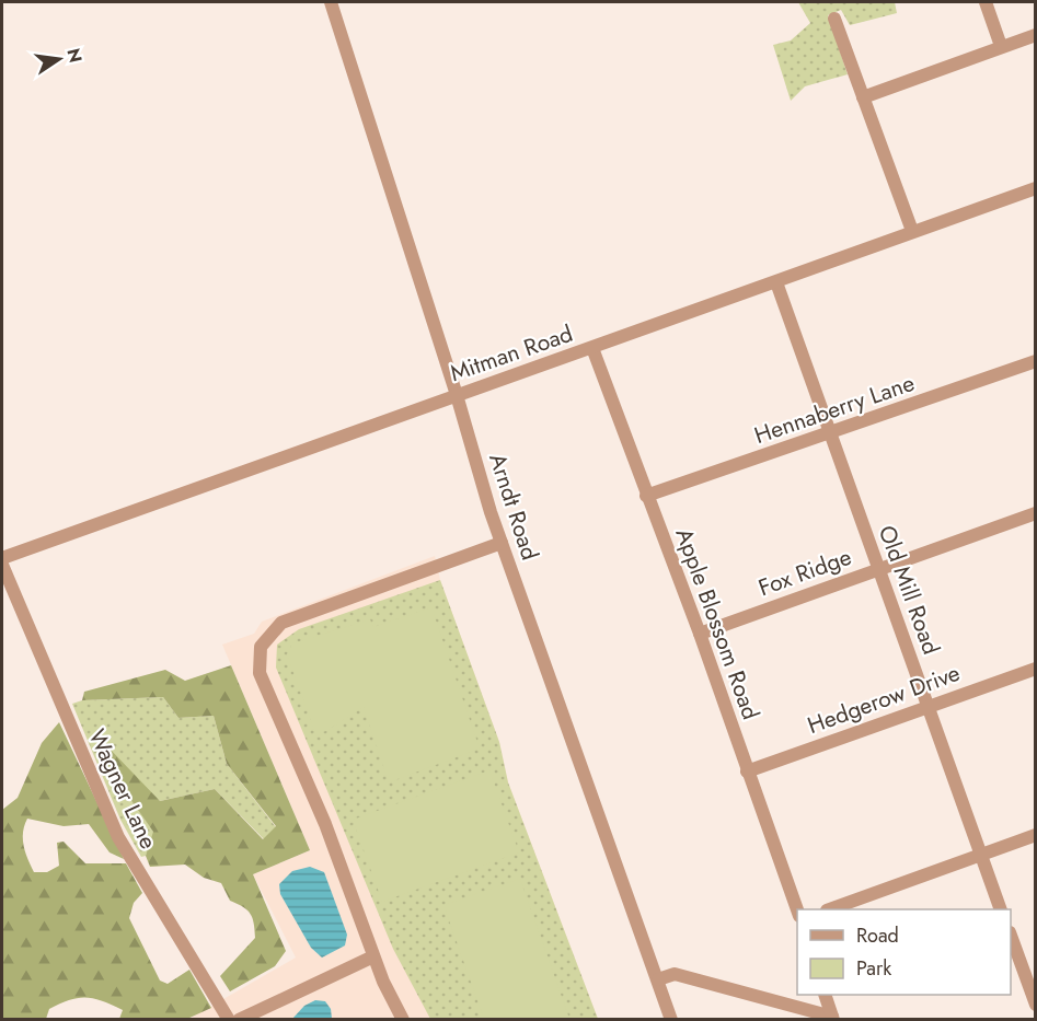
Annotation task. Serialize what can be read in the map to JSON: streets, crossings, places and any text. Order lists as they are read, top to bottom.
{
  "streets": {
    "street": [
      "Mitman Road",
      "Hennaberry Lane",
      "Arndt Road",
      "Fox Ridge",
      "Old Mill Road",
      "Apple Blossom Road",
      "Hedgerow Drive",
      "Wagner Lane"
    ]
  },
  "crossings": [
    ["Mitman Road", "Arndt Road"],
    ["Mitman Road", "Old Mill Road"],
    ["Mitman Road", "Apple Blossom Road"],
    ["Hennaberry Lane", "Old Mill Road"],
    ["Hennaberry Lane", "Apple Blossom Road"],
    ["Fox Ridge", "Old Mill Road"],
    ["Fox Ridge", "Apple Blossom Road"],
    ["Old Mill Road", "Hedgerow Drive"],
    ["Apple Blossom Road", "Hedgerow Drive"]
  ],
  "legend": ["Road", "Park"],
  "north": "right"
}
